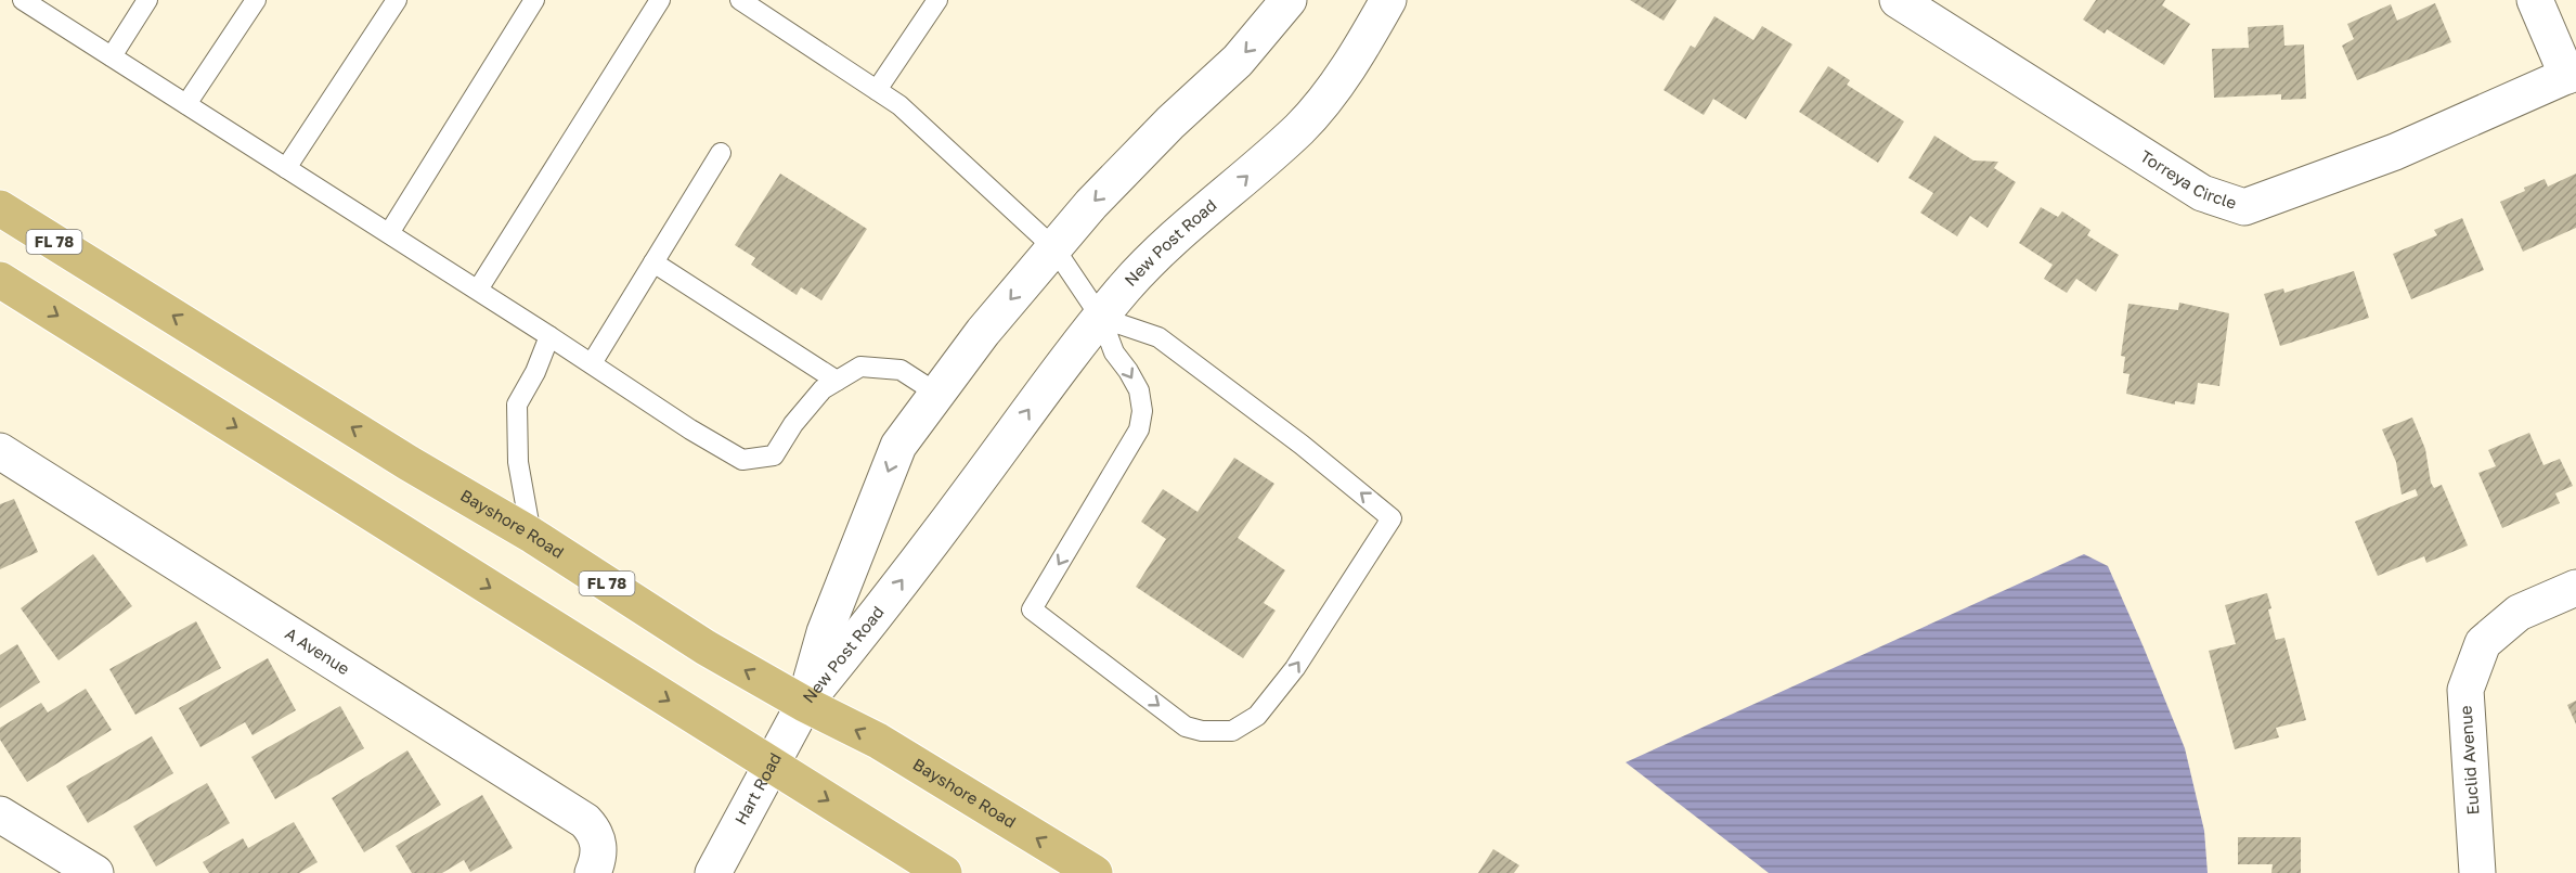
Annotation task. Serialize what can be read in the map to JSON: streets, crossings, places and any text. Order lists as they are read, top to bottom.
{
  "streets": {
    "main road": ["FL 78", "Bayshore Road"],
    "street": [
      "Torreya Circle",
      "New Post Road",
      "A Avenue",
      "Euclid Avenue",
      "Hart Road"
    ]
  },
  "crossings": [
    ["New Post Road", "Bayshore Road"],
    ["New Post Road", "Hart Road"],
    ["Bayshore Road", "Hart Road"]
  ]
}
